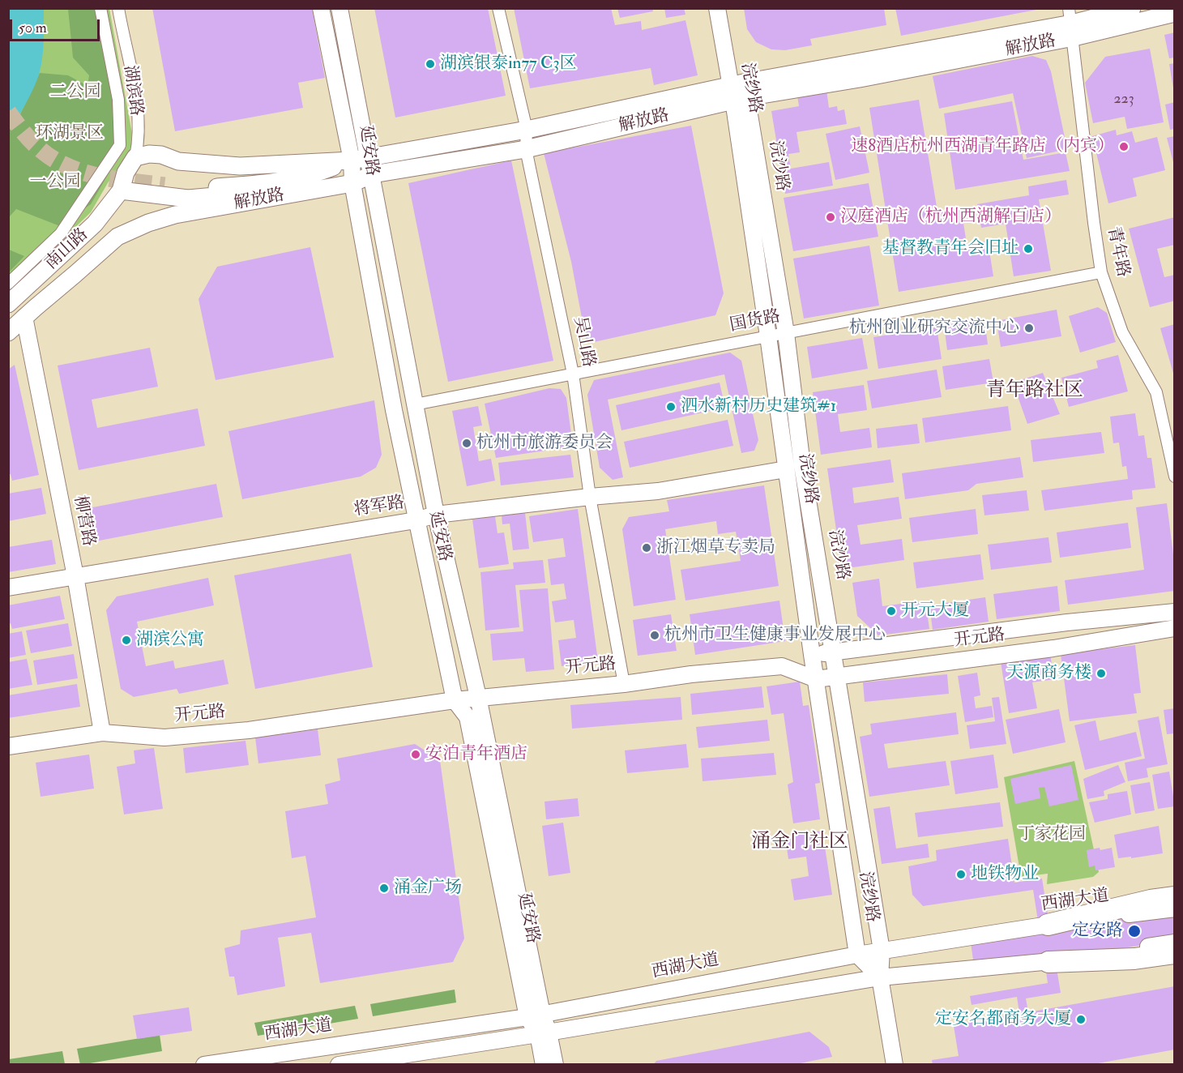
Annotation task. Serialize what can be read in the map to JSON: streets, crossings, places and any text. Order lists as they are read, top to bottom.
{
  "streets": {
    "main road": [
      "解放路",
      "浣纱路",
      "延安路",
      "浣沙路",
      "南山路",
      "将军路",
      "柳营路",
      "开元路",
      "西湖大道"
    ],
    "street": [
      "湖滨路",
      "青年路",
      "国货路",
      "吴山路"
    ]
  },
  "crossings": [
    ["解放路", "浣纱路"],
    ["解放路", "延安路"],
    ["解放路", "浣沙路"],
    ["解放路", "南山路"],
    ["解放路", "青年路"],
    ["解放路", "吴山路"],
    ["浣纱路", "浣沙路"],
    ["浣纱路", "国货路"],
    ["浣纱路", "将军路"],
    ["浣纱路", "开元路"],
    ["浣纱路", "西湖大道"],
    ["湖滨路", "南山路"],
    ["延安路", "国货路"],
    ["延安路", "将军路"],
    ["延安路", "开元路"],
    ["延安路", "西湖大道"],
    ["浣沙路", "国货路"],
    ["浣沙路", "开元路"],
    ["浣沙路", "西湖大道"],
    ["南山路", "柳营路"],
    ["青年路", "国货路"],
    ["国货路", "吴山路"],
    ["吴山路", "将军路"],
    ["吴山路", "开元路"],
    ["将军路", "柳营路"],
    ["柳营路", "开元路"]
  ],
  "districts": ["青年路社区", "涌金门社区"],
  "parks": [
    "二公园",
    "环湖景区",
    "一公园",
    "丁家花园"
  ],
  "places": [
    "湖滨银泰in77 C3区",
    "速8酒店杭州西湖青年路店（内宾）",
    "汉庭酒店（杭州西湖解百店）",
    "基督教青年会旧址",
    "杭州创业研究交流中心",
    "泗水新村历史建筑#1",
    "杭州市旅游委员会",
    "浙江烟草专卖局",
    "开元大厦",
    "杭州市卫生健康事业发展中心",
    "湖滨公寓",
    "天源商务楼",
    "安泊青年酒店",
    "地铁物业",
    "涌金广场",
    "定安路",
    "定安名都商务大厦"
  ],
  "house_numbers": ["223"],
  "scale_bar": "50 m"
}
